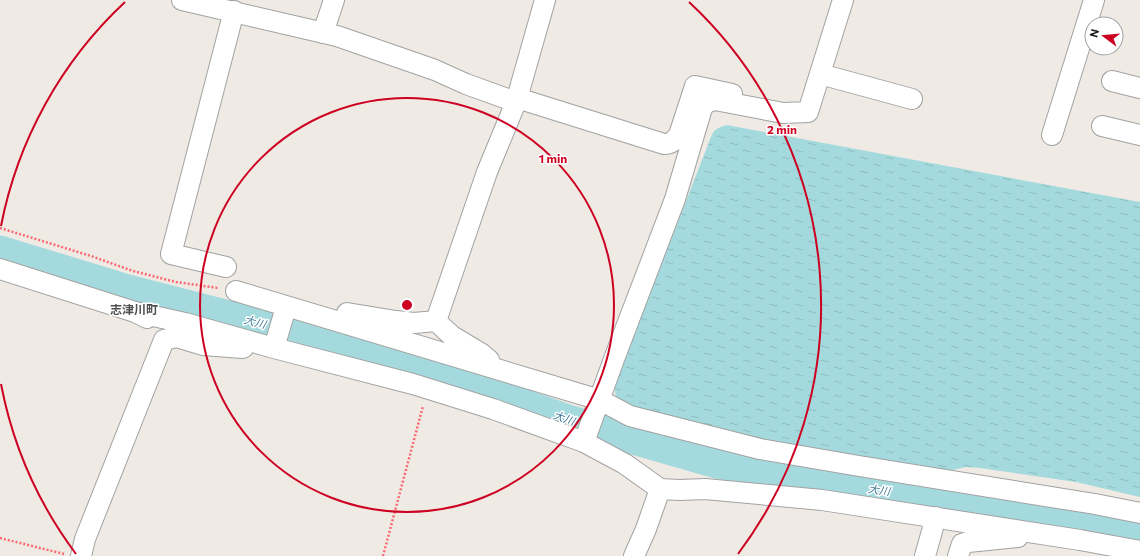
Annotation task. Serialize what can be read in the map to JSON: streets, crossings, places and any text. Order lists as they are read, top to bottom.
{
  "districts": ["志津川町"],
  "water": ["大川"],
  "north": "left",
  "rings": ["2 min", "1 min"]
}
